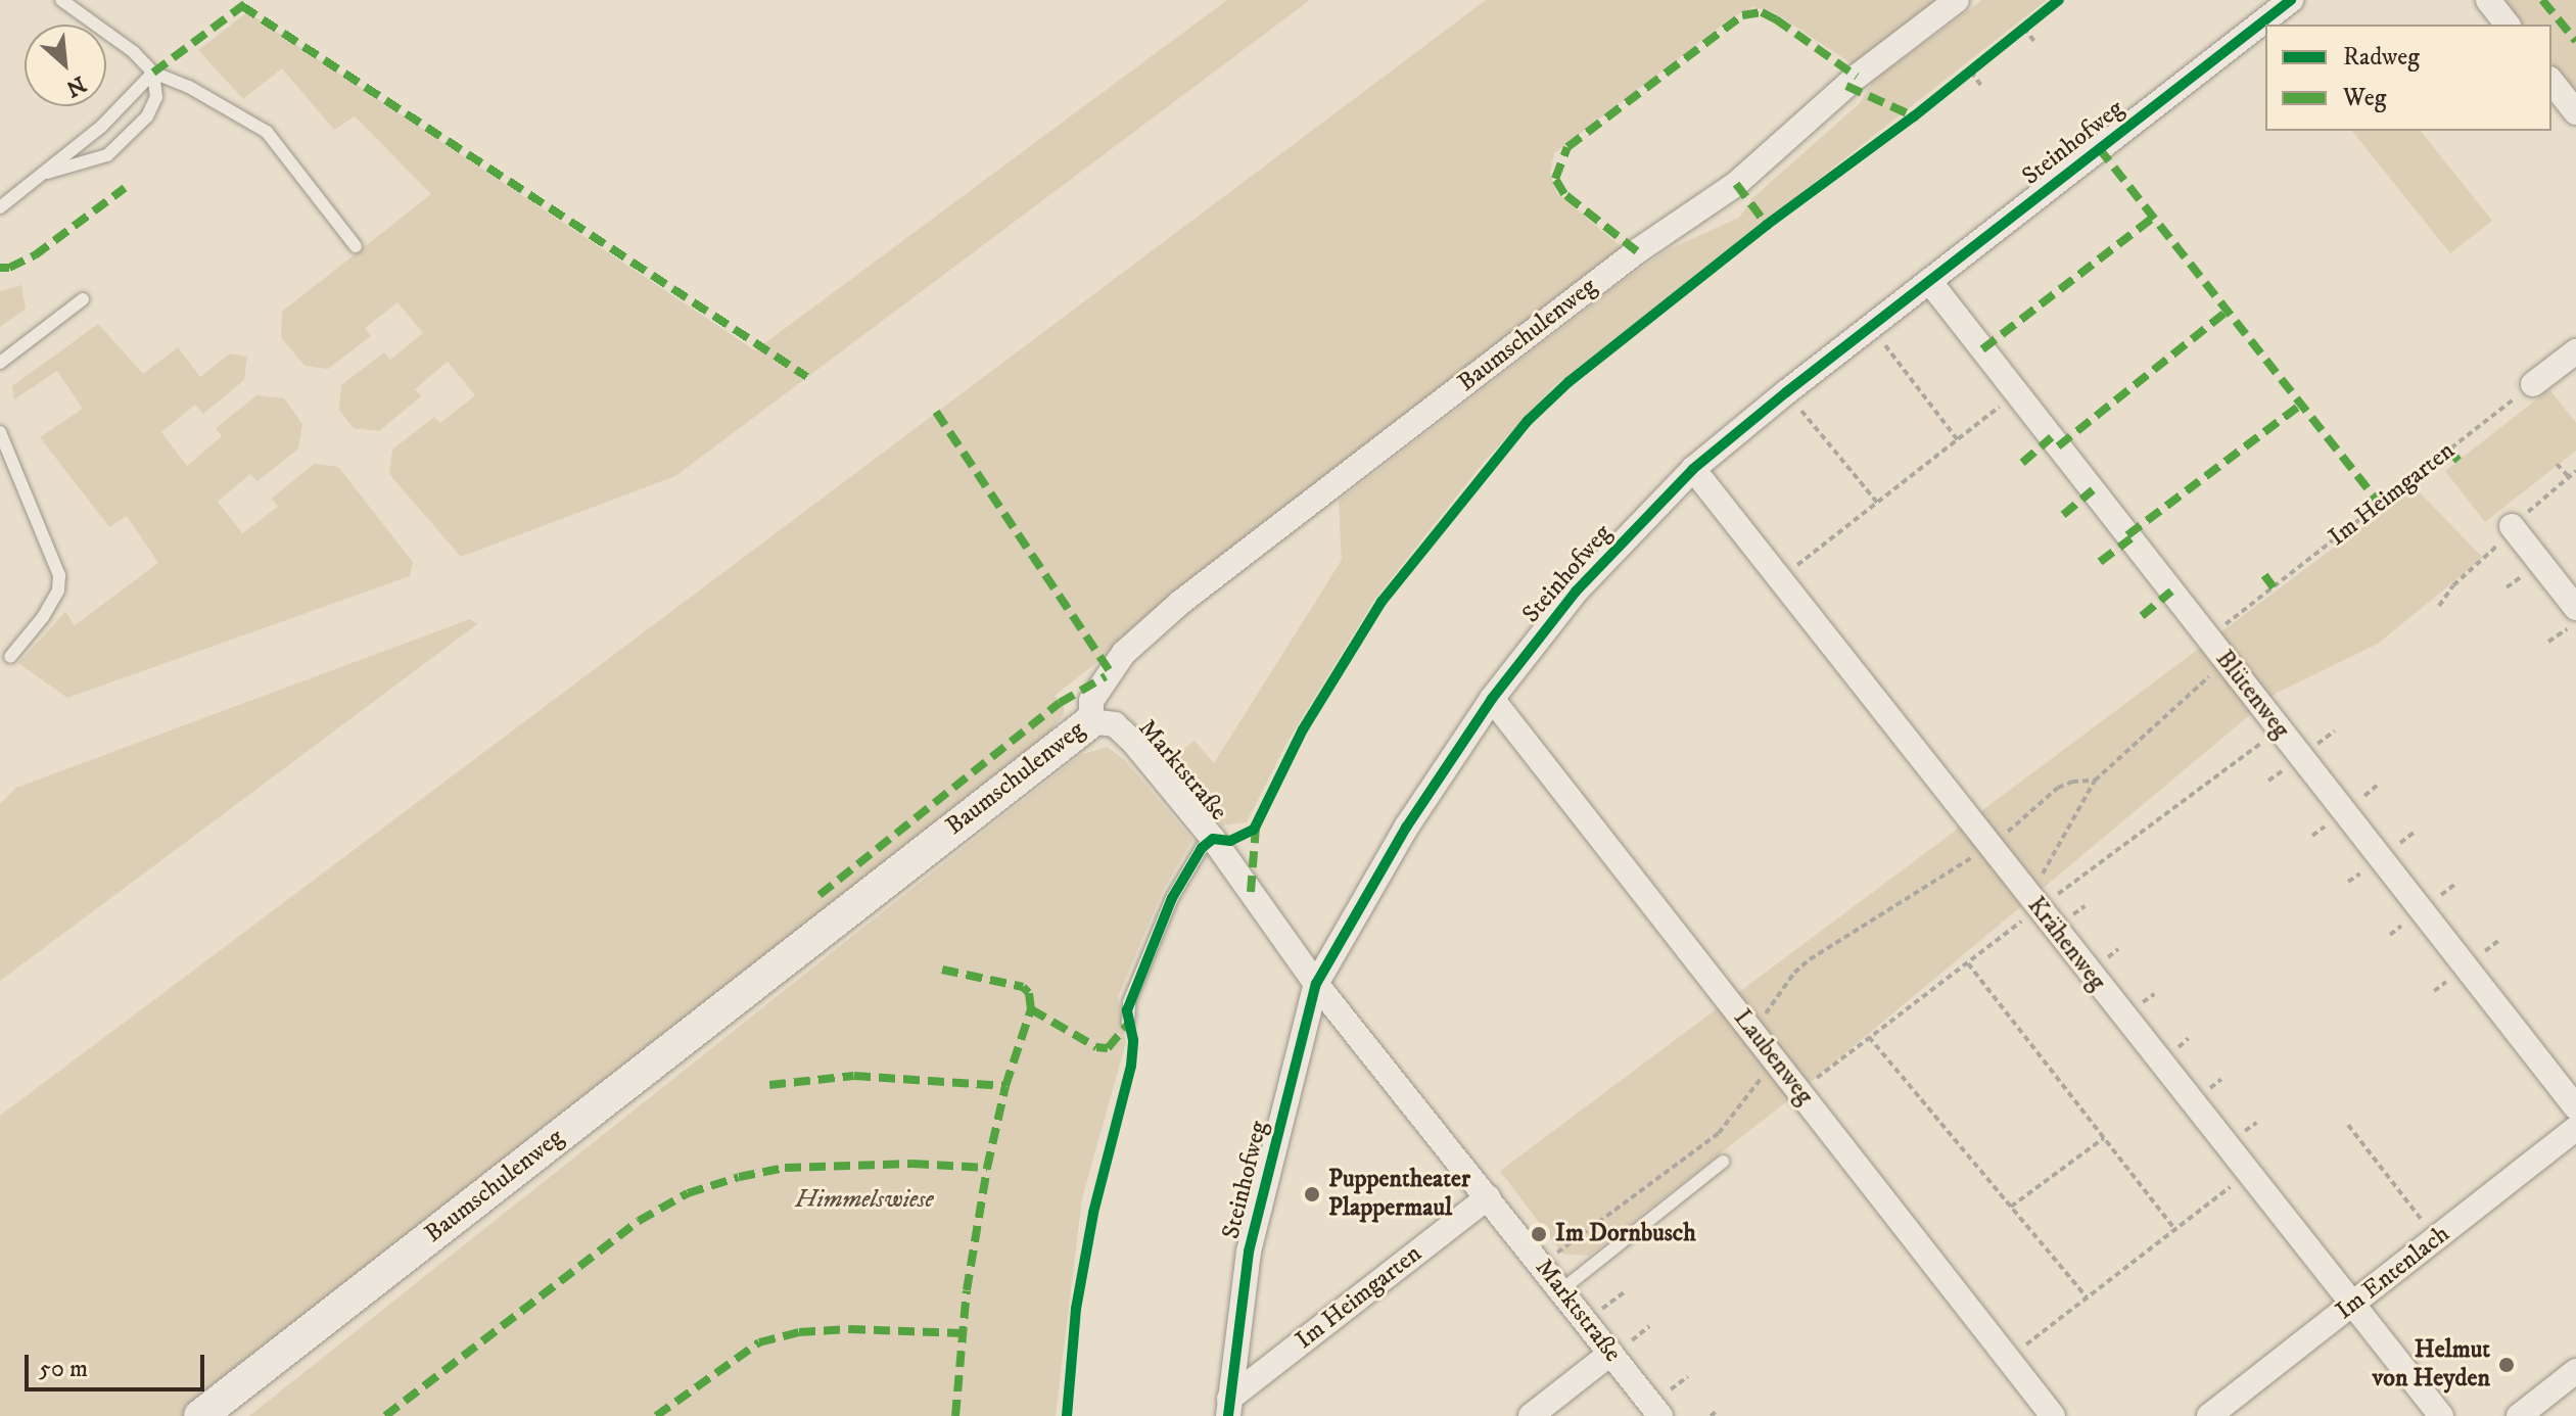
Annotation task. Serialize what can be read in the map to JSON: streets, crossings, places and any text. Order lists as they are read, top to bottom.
{
  "streets": {
    "street": [
      "Steinhofweg",
      "Baumschulenweg",
      "Im Heimgarten",
      "Blütenweg",
      "Marktstraße",
      "Krähenweg",
      "Laubenweg",
      "Im Entenlach"
    ]
  },
  "crossings": [
    ["Steinhofweg", "Im Heimgarten"],
    ["Steinhofweg", "Blütenweg"],
    ["Steinhofweg", "Marktstraße"],
    ["Steinhofweg", "Krähenweg"],
    ["Steinhofweg", "Laubenweg"],
    ["Baumschulenweg", "Marktstraße"],
    ["Im Heimgarten", "Blütenweg"],
    ["Im Heimgarten", "Marktstraße"],
    ["Krähenweg", "Im Entenlach"]
  ],
  "parks": ["Himmelswiese"],
  "places": ["Puppentheater Plappermaul", "Im Dornbusch", "Helmut von Heyden"],
  "legend": ["Radweg", "Weg"],
  "scale_bar": "50 m",
  "north": "bottom right"
}
